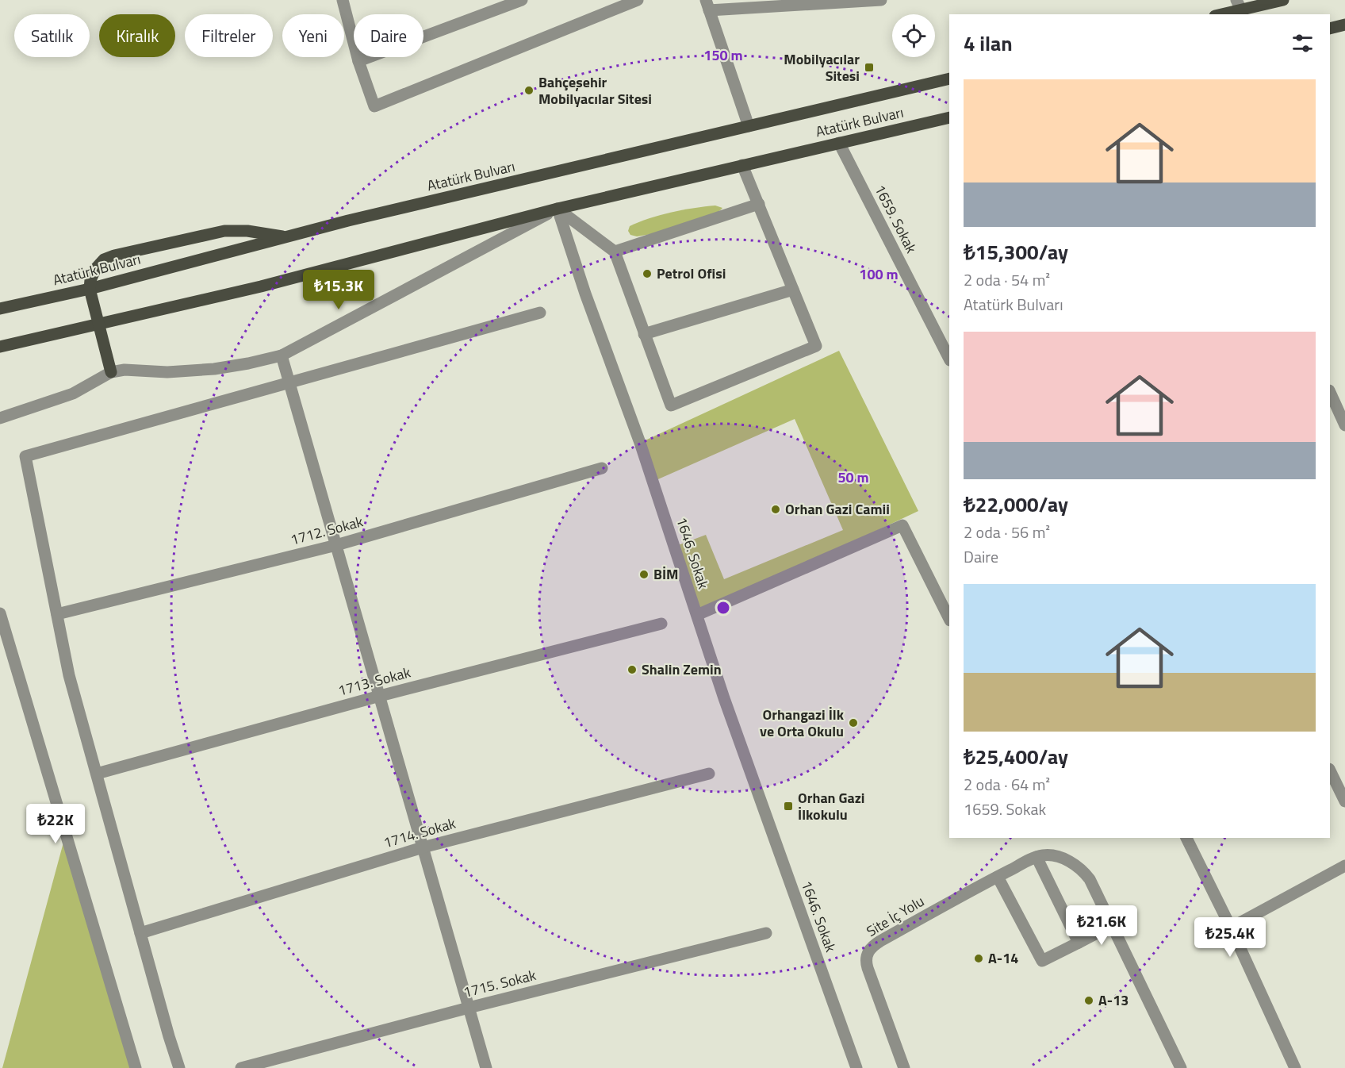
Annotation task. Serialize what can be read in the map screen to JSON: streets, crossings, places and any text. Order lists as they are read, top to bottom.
{
  "streets": {
    "main road": ["Atatürk Bulvarı"],
    "street": [
      "1659. Sokak",
      "1712. Sokak",
      "1646. Sokak",
      "1713. Sokak",
      "1714. Sokak",
      "Site İç Yolu",
      "1715. Sokak"
    ]
  },
  "crossings": [
    ["Atatürk Bulvarı", "1659. Sokak"],
    ["Atatürk Bulvarı", "1646. Sokak"]
  ],
  "places": {
    "transit": ["Mobilyacılar Sitesi", "Orhan Gazi İlkokulu"],
    "other": [
      "Bahçeşehir Mobilyacılar Sitesi",
      "Petrol Ofisi",
      "Orhan Gazi Camii",
      "BİM",
      "Shalin Zemin",
      "Orhangazi İlk ve Orta Okulu",
      "A-14",
      "A-13"
    ]
  },
  "page": {
    "chip": [
      "Satılık",
      "Kiralık",
      "Filtreler",
      "Yeni",
      "Daire"
    ],
    "heading": "4 ilan",
    "list": [
      {
        "name": "₺15,300/ay",
        "note": "2 oda · 54 m² · Atatürk Bulvarı"
      },
      {
        "name": "₺22,000/ay",
        "note": "2 oda · 56 m² · Daire"
      },
      {
        "name": "₺25,400/ay",
        "note": "2 oda · 64 m² · 1659. Sokak"
      }
    ],
    "price": [
      "₺15.3K",
      "₺22K",
      "₺21.6K",
      "₺25.4K"
    ]
  },
  "rings": ["150 m", "100 m", "50 m"]
}
